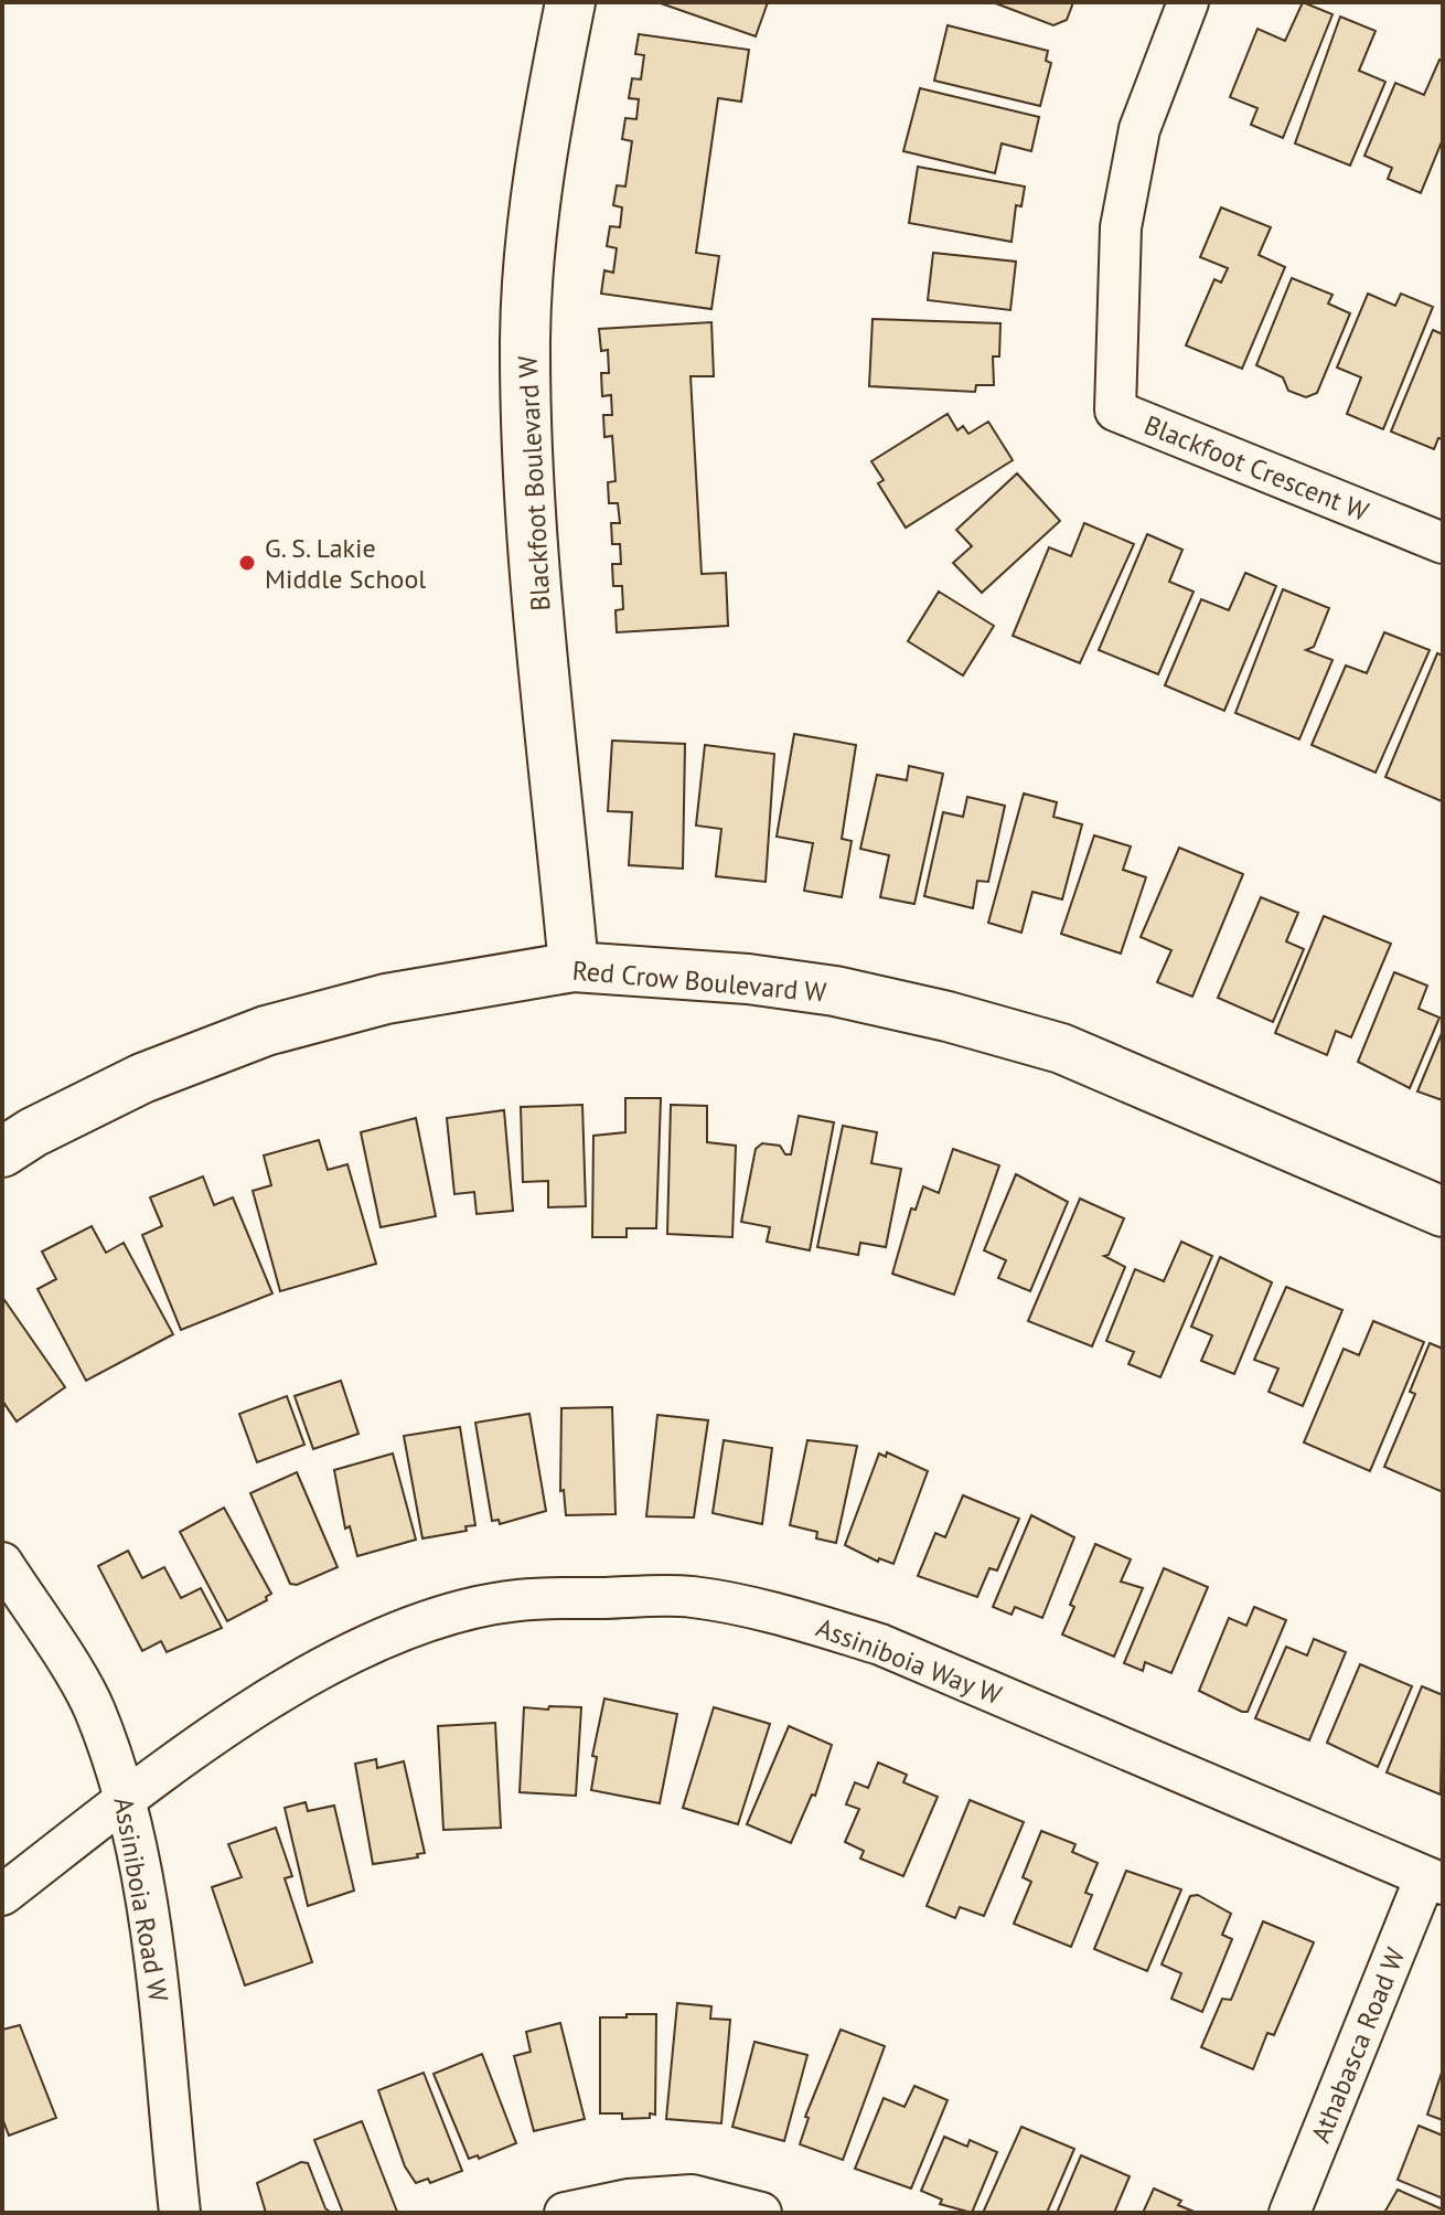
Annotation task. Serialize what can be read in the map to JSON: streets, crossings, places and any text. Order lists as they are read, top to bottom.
{
  "streets": {
    "street": [
      "Blackfoot Crescent W",
      "Blackfoot Boulevard W",
      "Red Crow Boulevard W",
      "Assiniboia Way W",
      "Assiniboia Road W",
      "Athabasca Road W"
    ]
  },
  "crossings": [
    ["Blackfoot Boulevard W", "Red Crow Boulevard W"],
    ["Assiniboia Way W", "Assiniboia Road W"],
    ["Assiniboia Way W", "Athabasca Road W"]
  ],
  "places": ["G. S. Lakie Middle School"]
}
